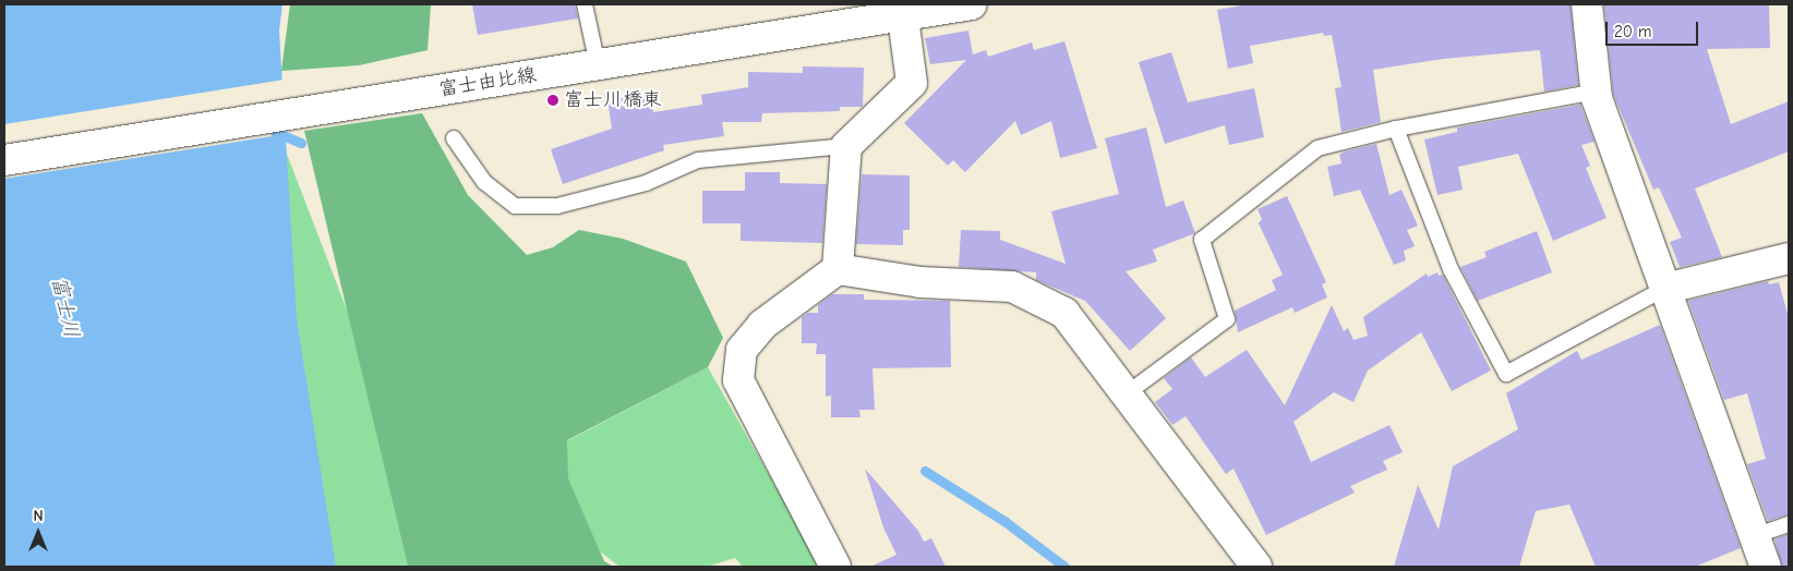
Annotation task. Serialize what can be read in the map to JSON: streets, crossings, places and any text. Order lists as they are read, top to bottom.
{
  "streets": {
    "street": ["富士由比線"]
  },
  "water": ["富士川"],
  "places": ["富士川橋東"],
  "scale_bar": "20 m",
  "north": "top"
}
